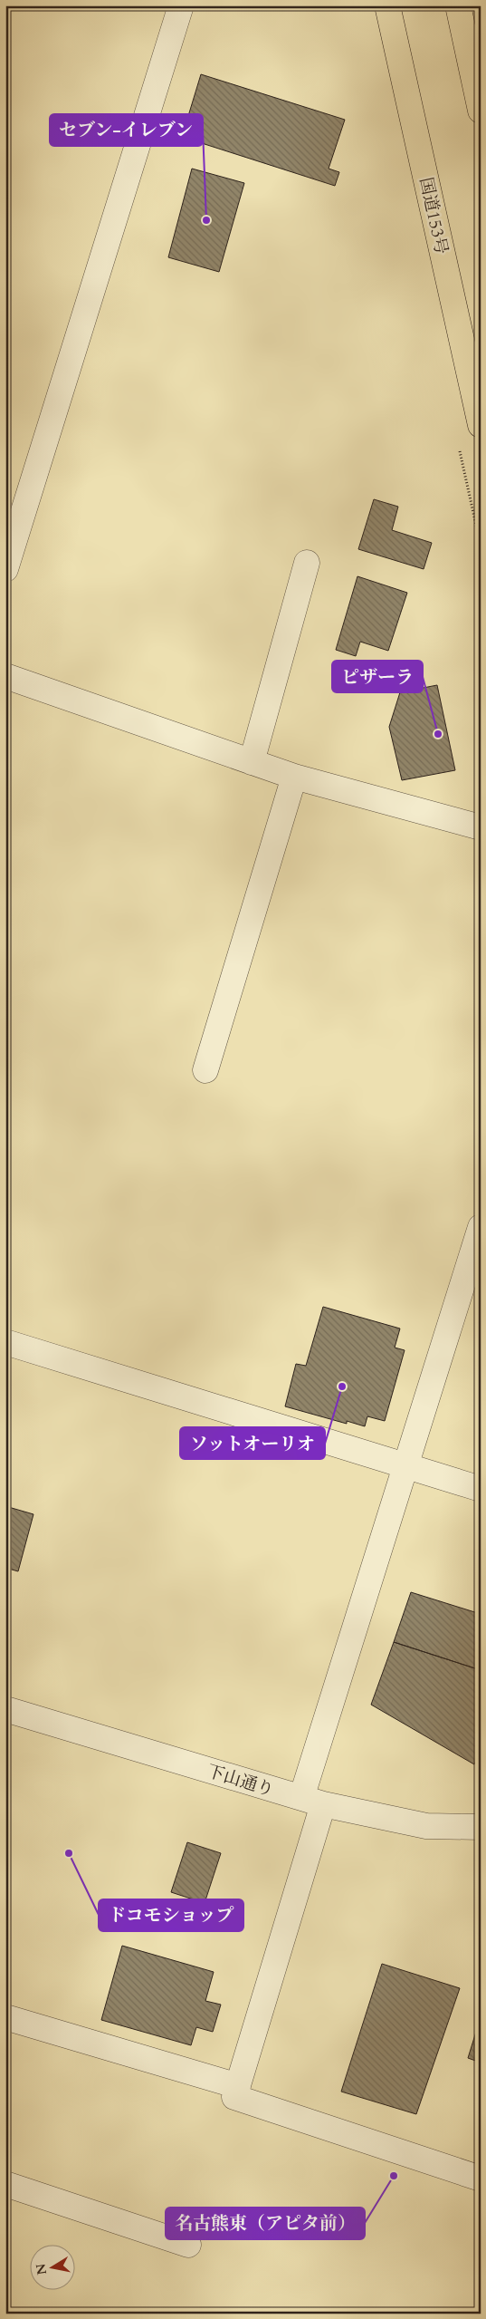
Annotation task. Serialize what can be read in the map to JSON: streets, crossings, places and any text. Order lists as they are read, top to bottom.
{
  "streets": {
    "highway": ["国道153号"],
    "street": ["下山通り"]
  },
  "places": [
    "セブン-イレブン",
    "ピザーラ",
    "ソットオーリオ",
    "ドコモショップ",
    "名古熊東（アピタ前）"
  ],
  "north": "left"
}
